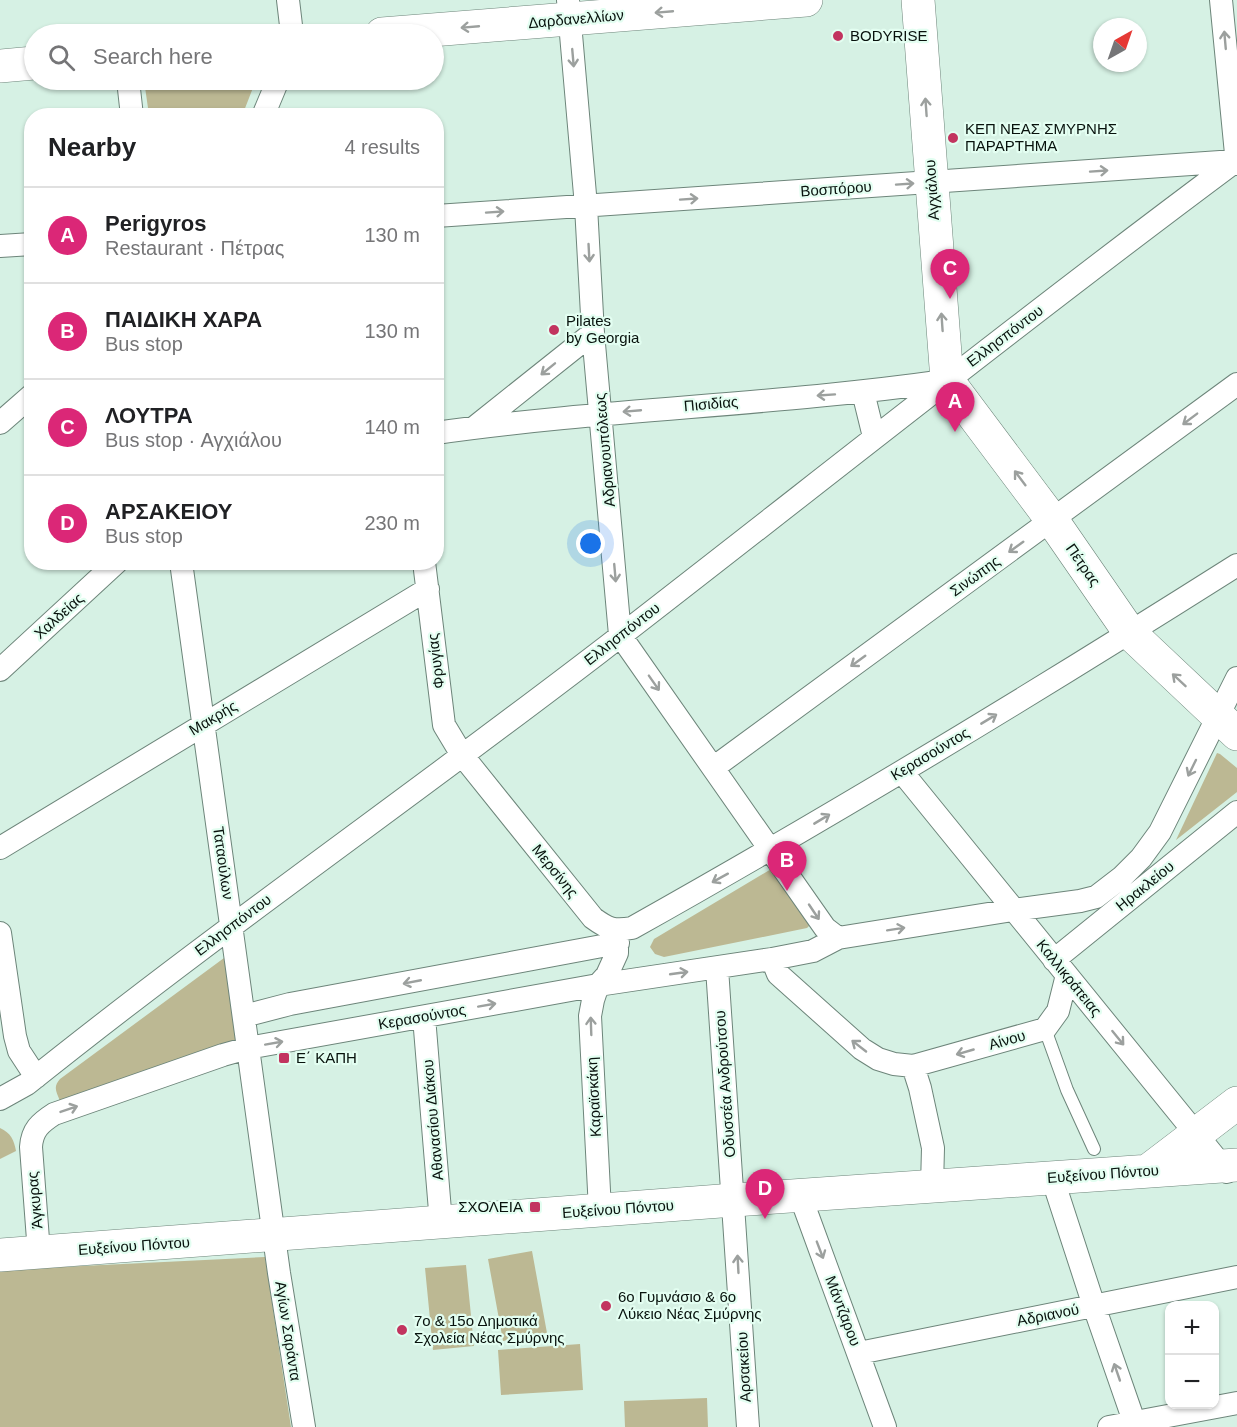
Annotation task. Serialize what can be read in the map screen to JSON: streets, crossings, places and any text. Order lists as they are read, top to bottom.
{
  "streets": {
    "street": [
      "Δαρδανελλίων",
      "Βοσπόρου",
      "Αγχιάλου",
      "Ελλησπόντου",
      "Πισιδίας",
      "Αδριανουπόλεως",
      "Πέτρας",
      "Σινώπης",
      "Χαλδείας",
      "Φρυγίας",
      "Μακρής",
      "Κερασούντος",
      "Ταταούλων",
      "Μερσίνης",
      "Ηρακλείου",
      "Καλλικράτειας",
      "Αίνου",
      "Οδυσσέα Ανδρούτσου",
      "Καραϊσκάκη",
      "Αθανασίου Διάκου",
      "Ευξείνου Πόντου",
      "Άγκυρας",
      "Μάντζαρου",
      "Αδριανού",
      "Αγίων Σαράντα",
      "Αρσακείου"
    ]
  },
  "crossings": [
    ["Δαρδανελλίων", "Αδριανουπόλεως"],
    ["Βοσπόρου", "Αγχιάλου"],
    ["Βοσπόρου", "Ελλησπόντου"],
    ["Βοσπόρου", "Αδριανουπόλεως"],
    ["Αγχιάλου", "Ελλησπόντου"],
    ["Αγχιάλου", "Πισιδίας"],
    ["Αγχιάλου", "Πέτρας"],
    ["Ελλησπόντου", "Πισιδίας"],
    ["Ελλησπόντου", "Αδριανουπόλεως"],
    ["Ελλησπόντου", "Πέτρας"],
    ["Ελλησπόντου", "Φρυγίας"],
    ["Ελλησπόντου", "Ταταούλων"],
    ["Ελλησπόντου", "Μερσίνης"],
    ["Πισιδίας", "Αδριανουπόλεως"],
    ["Πισιδίας", "Πέτρας"],
    ["Πέτρας", "Σινώπης"],
    ["Πέτρας", "Κερασούντος"],
    ["Φρυγίας", "Μακρής"],
    ["Φρυγίας", "Μερσίνης"],
    ["Μακρής", "Ταταούλων"],
    ["Κερασούντος", "Ταταούλων"],
    ["Κερασούντος", "Μερσίνης"],
    ["Κερασούντος", "Καλλικράτειας"],
    ["Κερασούντος", "Οδυσσέα Ανδρούτσου"],
    ["Κερασούντος", "Καραϊσκάκη"],
    ["Κερασούντος", "Αθανασίου Διάκου"],
    ["Κερασούντος", "Άγκυρας"],
    ["Ταταούλων", "Ευξείνου Πόντου"],
    ["Ταταούλων", "Αγίων Σαράντα"],
    ["Ηρακλείου", "Καλλικράτειας"],
    ["Ηρακλείου", "Αίνου"],
    ["Καλλικράτειας", "Αίνου"],
    ["Καλλικράτειας", "Ευξείνου Πόντου"],
    ["Οδυσσέα Ανδρούτσου", "Ευξείνου Πόντου"],
    ["Οδυσσέα Ανδρούτσου", "Αρσακείου"],
    ["Καραϊσκάκη", "Ευξείνου Πόντου"],
    ["Αθανασίου Διάκου", "Ευξείνου Πόντου"],
    ["Ευξείνου Πόντου", "Άγκυρας"],
    ["Ευξείνου Πόντου", "Μάντζαρου"],
    ["Ευξείνου Πόντου", "Αγίων Σαράντα"],
    ["Ευξείνου Πόντου", "Αρσακείου"],
    ["Μάντζαρου", "Αδριανού"]
  ],
  "one_way": [
    "Δαρδανελλίων",
    "Βοσπόρου",
    "Αγχιάλου",
    "Αδριανουπόλεως",
    "Πέτρας",
    "Σινώπης",
    "Καλλικράτειας",
    "Καραϊσκάκη",
    "Μάντζαρου",
    "Αρσακείου"
  ],
  "places": {
    "other": [
      "BODYRISE",
      "ΚΕΠ ΝΕΑΣ ΣΜΥΡΝΗΣ ΠΑΡΑΡΤΗΜΑ",
      "Pilates by Georgia",
      "6ο Γυμνάσιο & 6ο Λύκειο Νέας Σμύρνης",
      "7ο & 15ο Δημοτικά Σχολεία Νέας Σμύρνης"
    ],
    "transit": ["Ε΄ ΚΑΠΗ", "ΣΧΟΛΕΙΑ"]
  },
  "north": "top right",
  "page": {
    "search": "Search here",
    "heading": ["Nearby", "4 results"],
    "list": [
      {
        "mark": "A",
        "name": "Perigyros",
        "note": "Restaurant · Πέτρας",
        "value": "130 m"
      },
      {
        "mark": "B",
        "name": "ΠΑΙΔΙΚΗ ΧΑΡΑ",
        "note": "Bus stop",
        "value": "130 m"
      },
      {
        "mark": "C",
        "name": "ΛΟΥΤΡΑ",
        "note": "Bus stop · Αγχιάλου",
        "value": "140 m"
      },
      {
        "mark": "D",
        "name": "ΑΡΣΑΚΕΙΟΥ",
        "note": "Bus stop",
        "value": "230 m"
      }
    ],
    "pins": [
      "C",
      "A",
      "B",
      "D"
    ],
    "map_buttons": ["+", "−"]
  }
}
